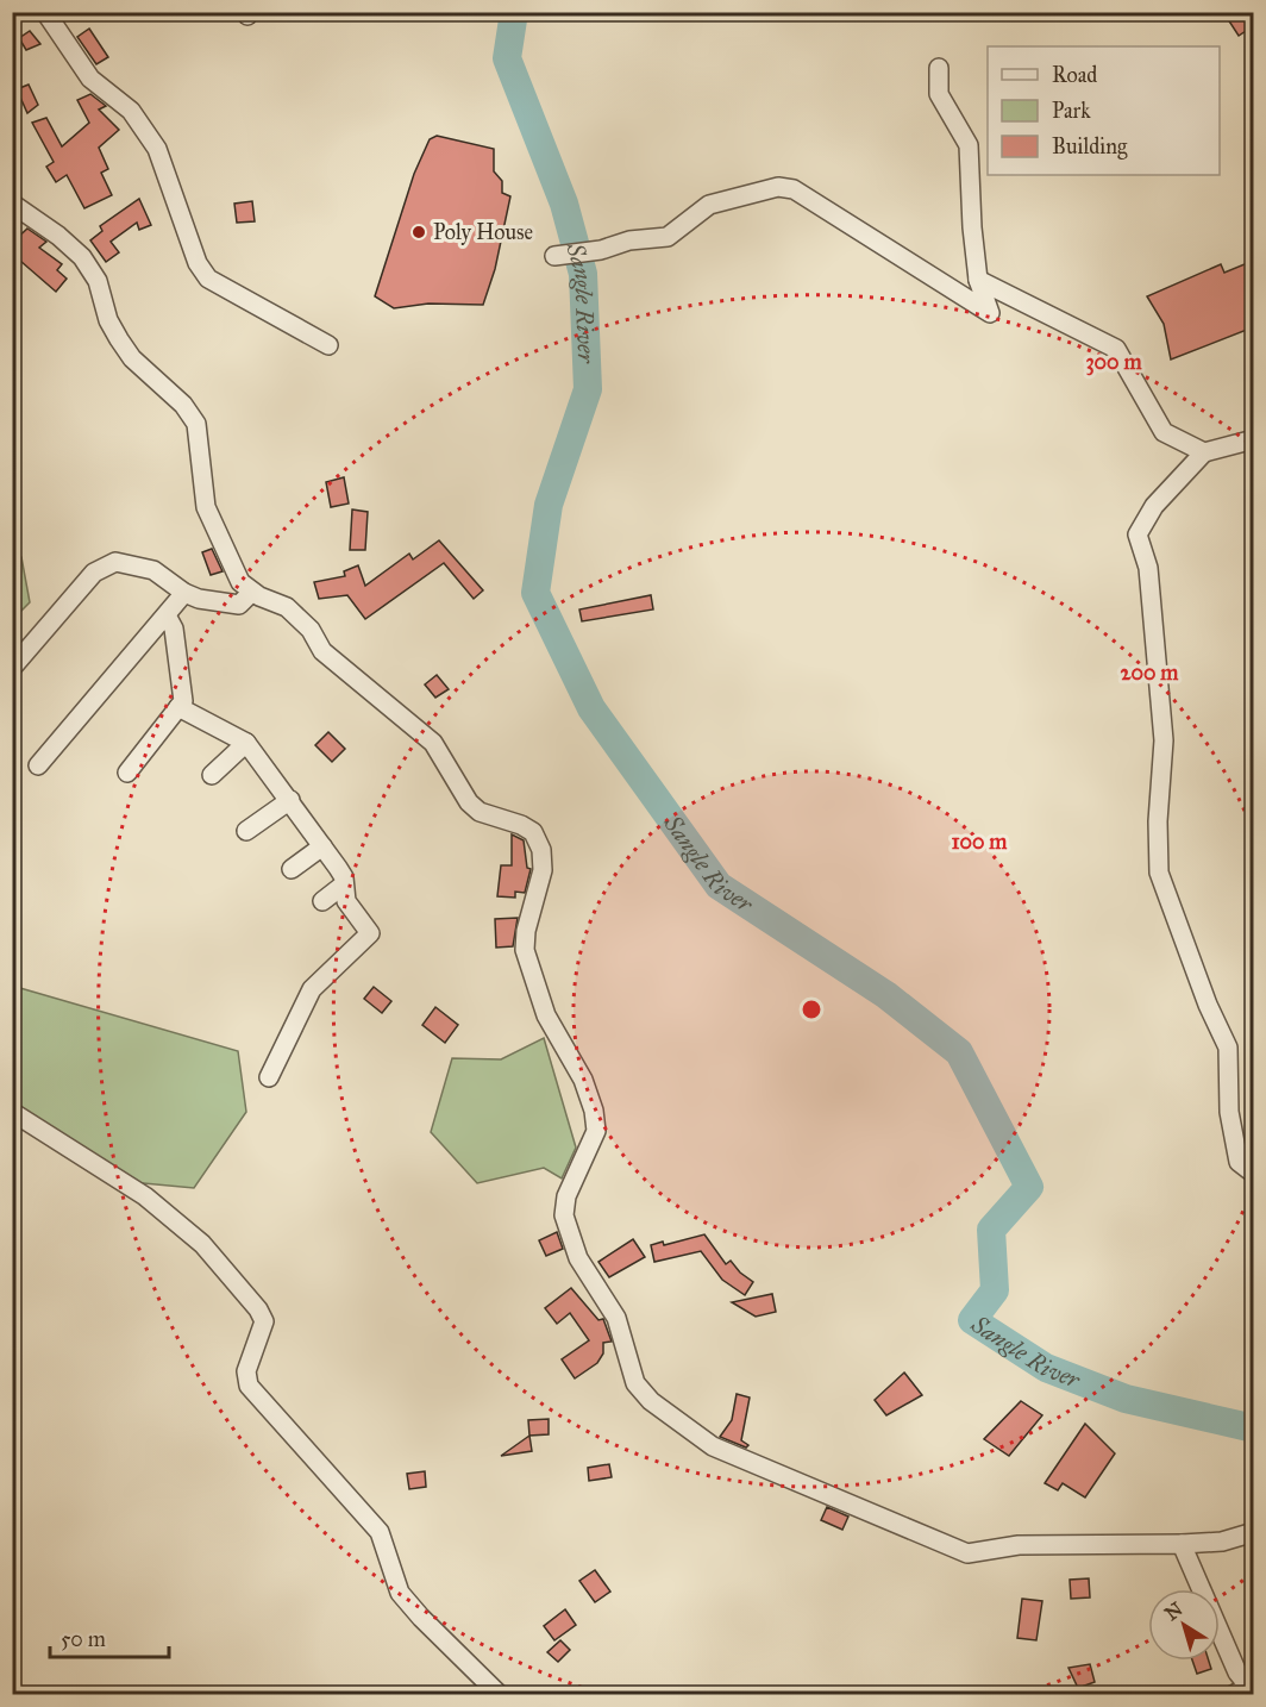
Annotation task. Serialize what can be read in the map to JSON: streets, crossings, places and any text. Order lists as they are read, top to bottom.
{
  "water": ["Sangle River"],
  "places": ["Poly House"],
  "legend": ["Road", "Park", "Building"],
  "scale_bar": "50 m",
  "north": "top left",
  "rings": ["300 m", "200 m", "100 m"]
}
